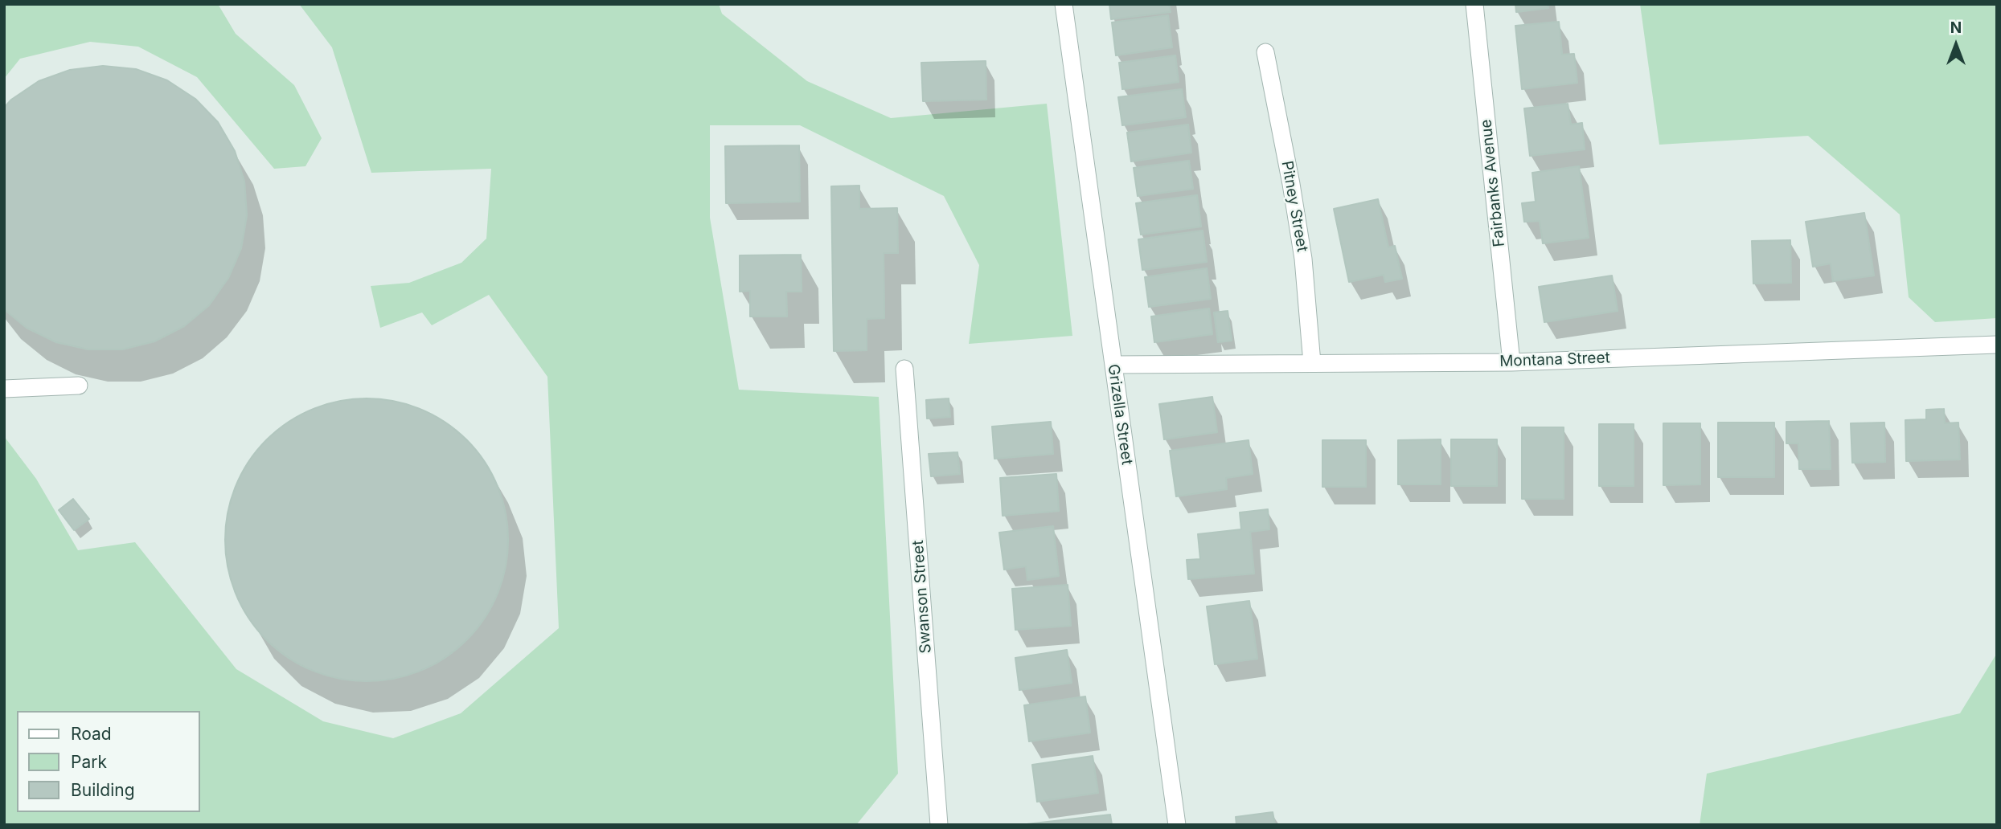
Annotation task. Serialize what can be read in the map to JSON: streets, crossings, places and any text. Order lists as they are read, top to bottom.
{
  "streets": {
    "street": [
      "Fairbanks Avenue",
      "Pitney Street",
      "Montana Street",
      "Grizella Street",
      "Swanson Street"
    ]
  },
  "crossings": [
    ["Fairbanks Avenue", "Montana Street"],
    ["Pitney Street", "Montana Street"],
    ["Montana Street", "Grizella Street"]
  ],
  "legend": ["Road", "Park", "Building"],
  "north": "top"
}
